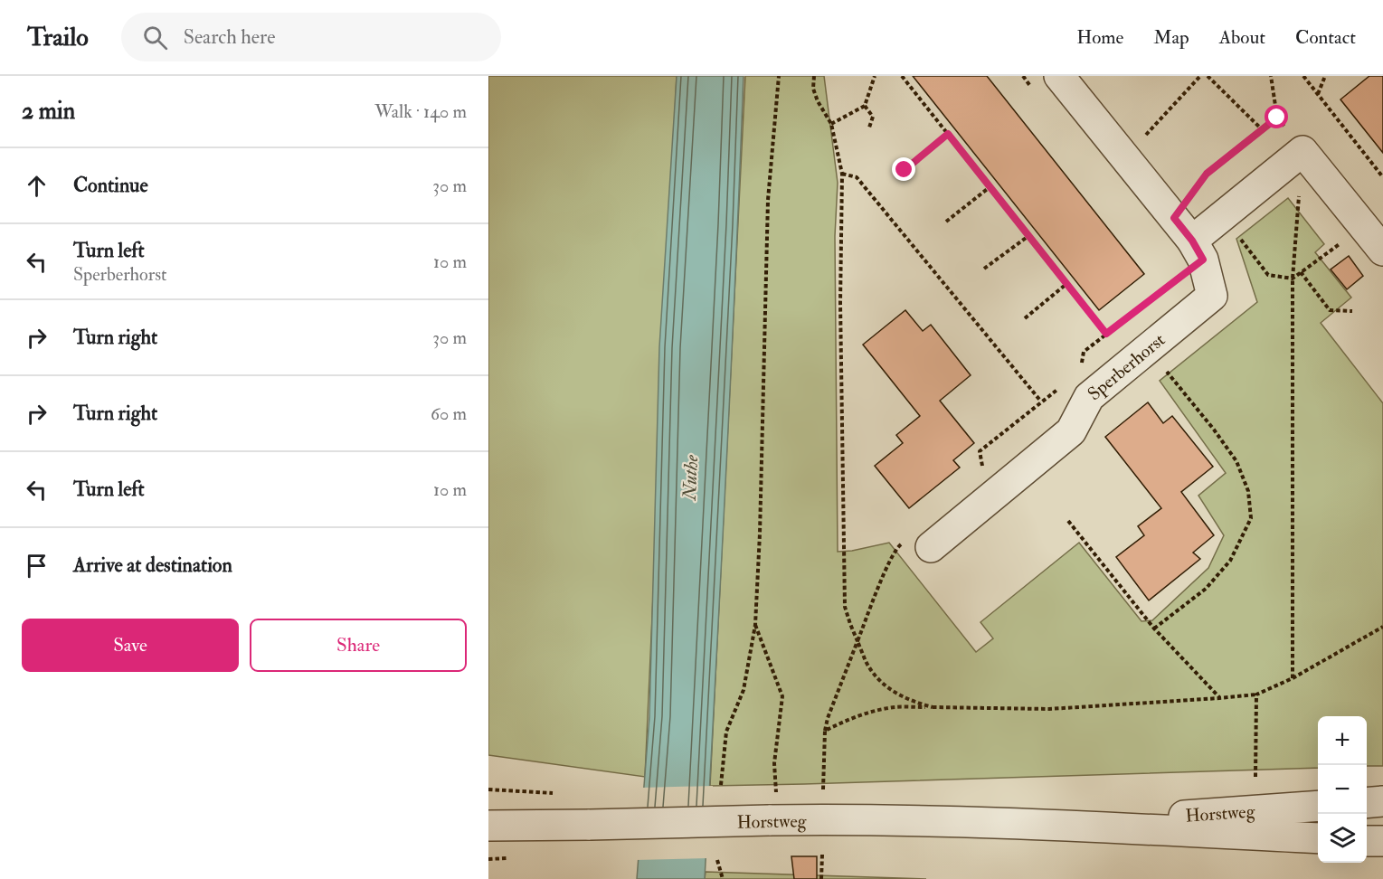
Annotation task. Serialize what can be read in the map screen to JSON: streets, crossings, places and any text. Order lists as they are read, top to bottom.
{
  "streets": {
    "street": ["Sperberhorst", "Horstweg"]
  },
  "water": ["Nuthe"],
  "page": {
    "header": "Trailo",
    "search": "Search here",
    "nav": [
      "Home",
      "Map",
      "About",
      "Contact"
    ],
    "heading": ["2 min", "Walk · 140 m"],
    "list": [
      ["Continue", "30 m"],
      ["Turn left", "Sperberhorst", "10 m"],
      ["Turn right", "30 m"],
      ["Turn right", "60 m"],
      ["Turn left", "10 m"],
      "Arrive at destination"
    ],
    "buttons": ["Save", "Share"],
    "map_buttons": ["+", "−"]
  }
}
